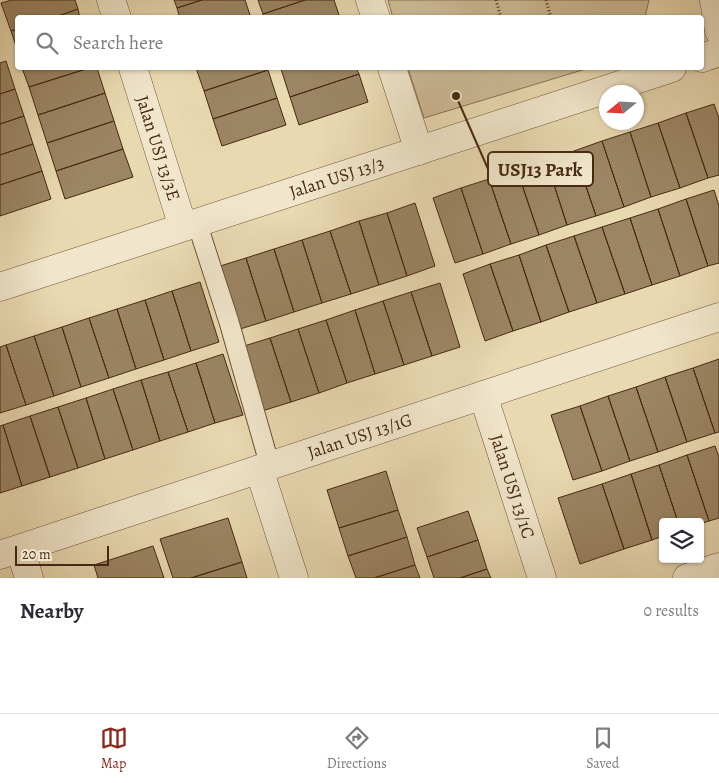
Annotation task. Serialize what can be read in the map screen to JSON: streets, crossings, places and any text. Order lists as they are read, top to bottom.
{
  "streets": {
    "street": [
      "Jalan USJ 13/3E",
      "Jalan USJ 13/3",
      "Jalan USJ 13/1G",
      "Jalan USJ 13/1C"
    ]
  },
  "crossings": [
    ["Jalan USJ 13/3E", "Jalan USJ 13/3"],
    ["Jalan USJ 13/1G", "Jalan USJ 13/1C"]
  ],
  "places": ["USJ13 Park"],
  "scale_bar": "20 m",
  "north": "left",
  "page": {
    "search": "Search here",
    "scale": "20 m",
    "heading": ["Nearby", "0 results"],
    "nav": ["Map", "Directions", "Saved"]
  }
}
